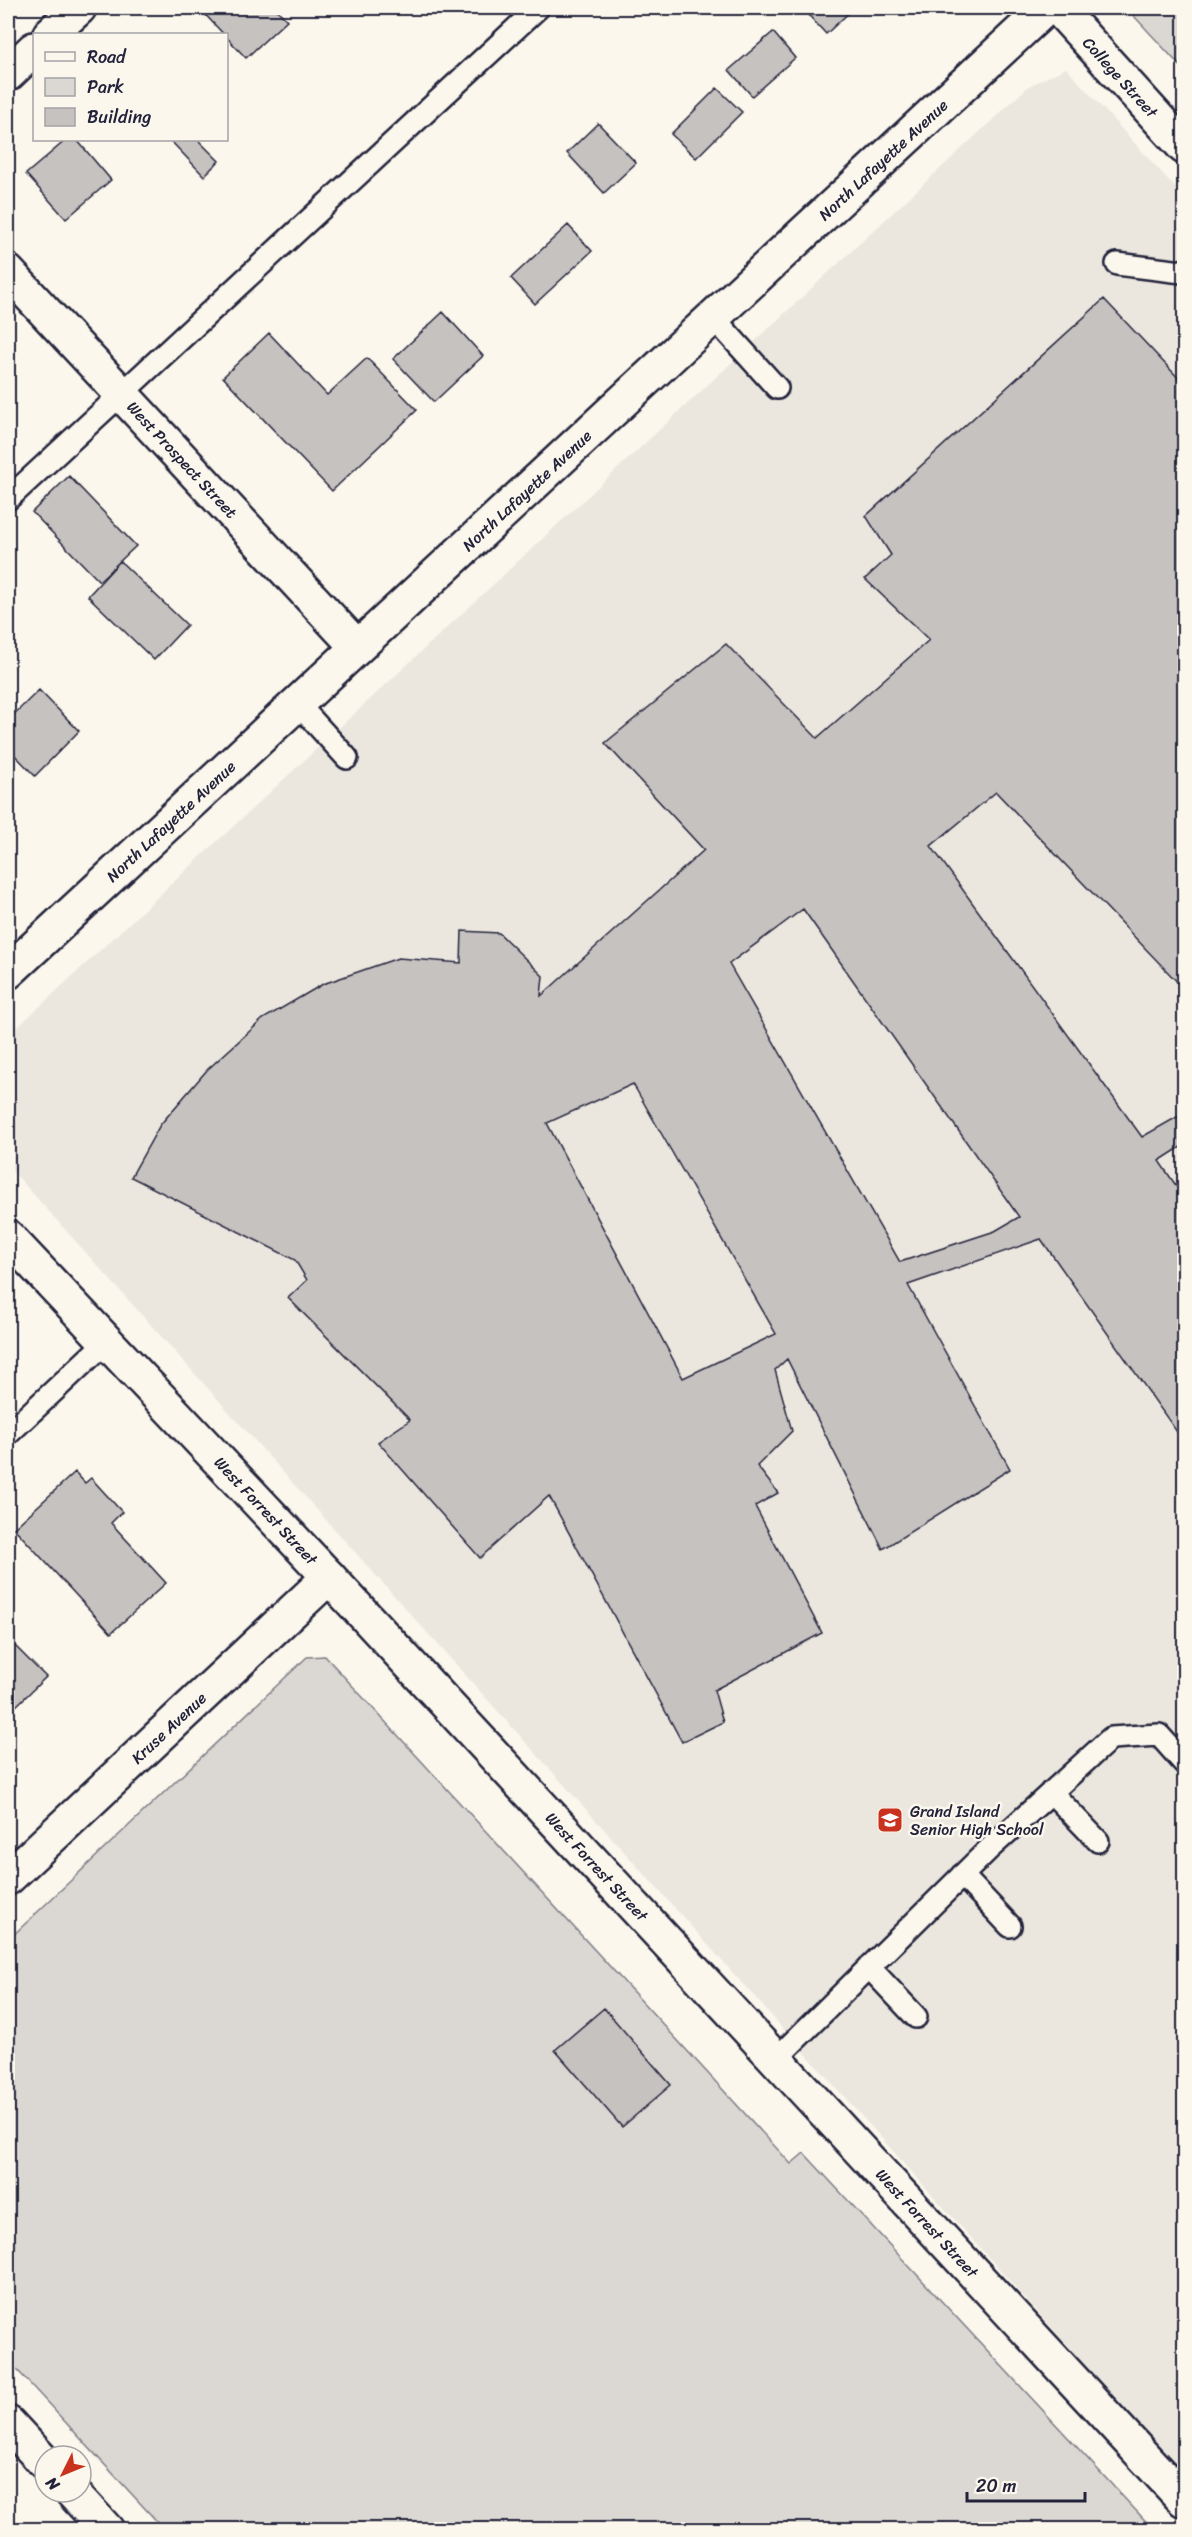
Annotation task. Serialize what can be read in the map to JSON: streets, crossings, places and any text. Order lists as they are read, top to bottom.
{
  "streets": {
    "street": [
      "College Street",
      "North Lafayette Avenue",
      "West Prospect Street",
      "West Forrest Street",
      "Kruse Avenue"
    ]
  },
  "crossings": [
    ["North Lafayette Avenue", "West Prospect Street"],
    ["West Forrest Street", "Kruse Avenue"]
  ],
  "places": {
    "school or university": ["Grand Island Senior High School"]
  },
  "legend": ["Road", "Park", "Building"],
  "scale_bar": "20 m",
  "north": "bottom left"
}
